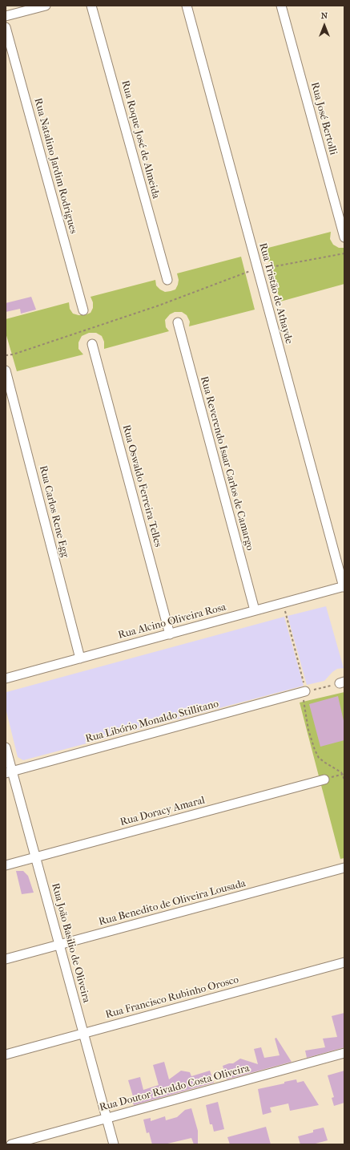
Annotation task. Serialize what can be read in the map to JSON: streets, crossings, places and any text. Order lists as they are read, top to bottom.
{
  "streets": {
    "street": [
      "Rua José Bertolli",
      "Rua Roque José de Almeida",
      "Rua Natalino Jardim Rodrigues",
      "Rua Tristão de Athayde",
      "Rua Reverendo Isaar Carlos de Camargo",
      "Rua Oswaldo Ferreira Telles",
      "Rua Carlos Rene Egg",
      "Rua Alcino Oliveira Rosa",
      "Rua Libório Monaldo Stillitano",
      "Rua Doracy Amaral",
      "Rua Benedito de Oliveira Lousada",
      "Rua João Basilio de Oliveira",
      "Rua Francisco Rubinho Orosco",
      "Rua Doutor Rivaldo Costa Oliveira"
    ]
  },
  "crossings": [
    ["Rua Tristão de Athayde", "Rua Alcino Oliveira Rosa"],
    ["Rua Reverendo Isaar Carlos de Camargo", "Rua Alcino Oliveira Rosa"],
    ["Rua Oswaldo Ferreira Telles", "Rua Alcino Oliveira Rosa"],
    ["Rua Carlos Rene Egg", "Rua Alcino Oliveira Rosa"],
    ["Rua Libório Monaldo Stillitano", "Rua João Basilio de Oliveira"],
    ["Rua Doracy Amaral", "Rua João Basilio de Oliveira"],
    ["Rua Benedito de Oliveira Lousada", "Rua João Basilio de Oliveira"],
    ["Rua João Basilio de Oliveira", "Rua Francisco Rubinho Orosco"],
    ["Rua João Basilio de Oliveira", "Rua Doutor Rivaldo Costa Oliveira"]
  ],
  "north": "top"
}
